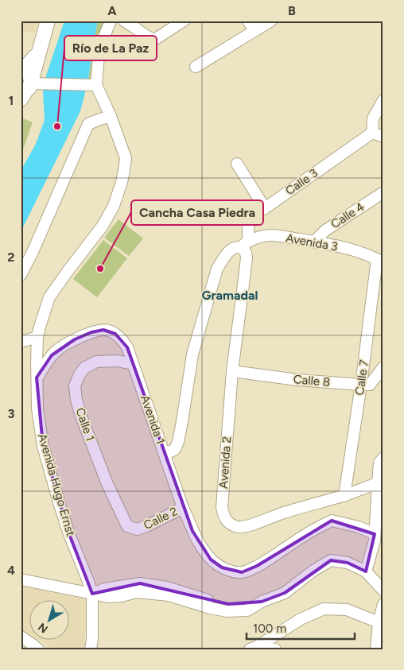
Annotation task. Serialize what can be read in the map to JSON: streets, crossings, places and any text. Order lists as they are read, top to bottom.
{
  "streets": {
    "street": [
      "Calle 3",
      "Calle 4",
      "Avenida 3",
      "Calle 7",
      "Calle 8",
      "Avenida 1",
      "Calle 1",
      "Avenida 2",
      "Avenida Hugo Ernst",
      "Calle 2"
    ]
  },
  "crossings": [
    ["Calle 3", "Avenida 3"],
    ["Calle 3", "Avenida 1"],
    ["Calle 3", "Avenida 2"],
    ["Calle 4", "Avenida 3"],
    ["Avenida 3", "Calle 7"],
    ["Avenida 3", "Avenida 1"],
    ["Avenida 3", "Avenida 2"],
    ["Calle 7", "Calle 8"],
    ["Calle 7", "Avenida 2"],
    ["Calle 8", "Avenida 2"],
    ["Avenida 1", "Calle 1"],
    ["Avenida 1", "Avenida 2"],
    ["Avenida 1", "Avenida Hugo Ernst"],
    ["Avenida 1", "Calle 2"],
    ["Calle 1", "Calle 2"]
  ],
  "districts": ["Gramadal"],
  "places": ["Río de La Paz", "Cancha Casa Piedra"],
  "scale_bar": "100 m",
  "north": "bottom left",
  "grid": {
    "columns": ["A", "B"],
    "rows": [
      "1",
      "2",
      "3",
      "4"
    ]
  }
}
